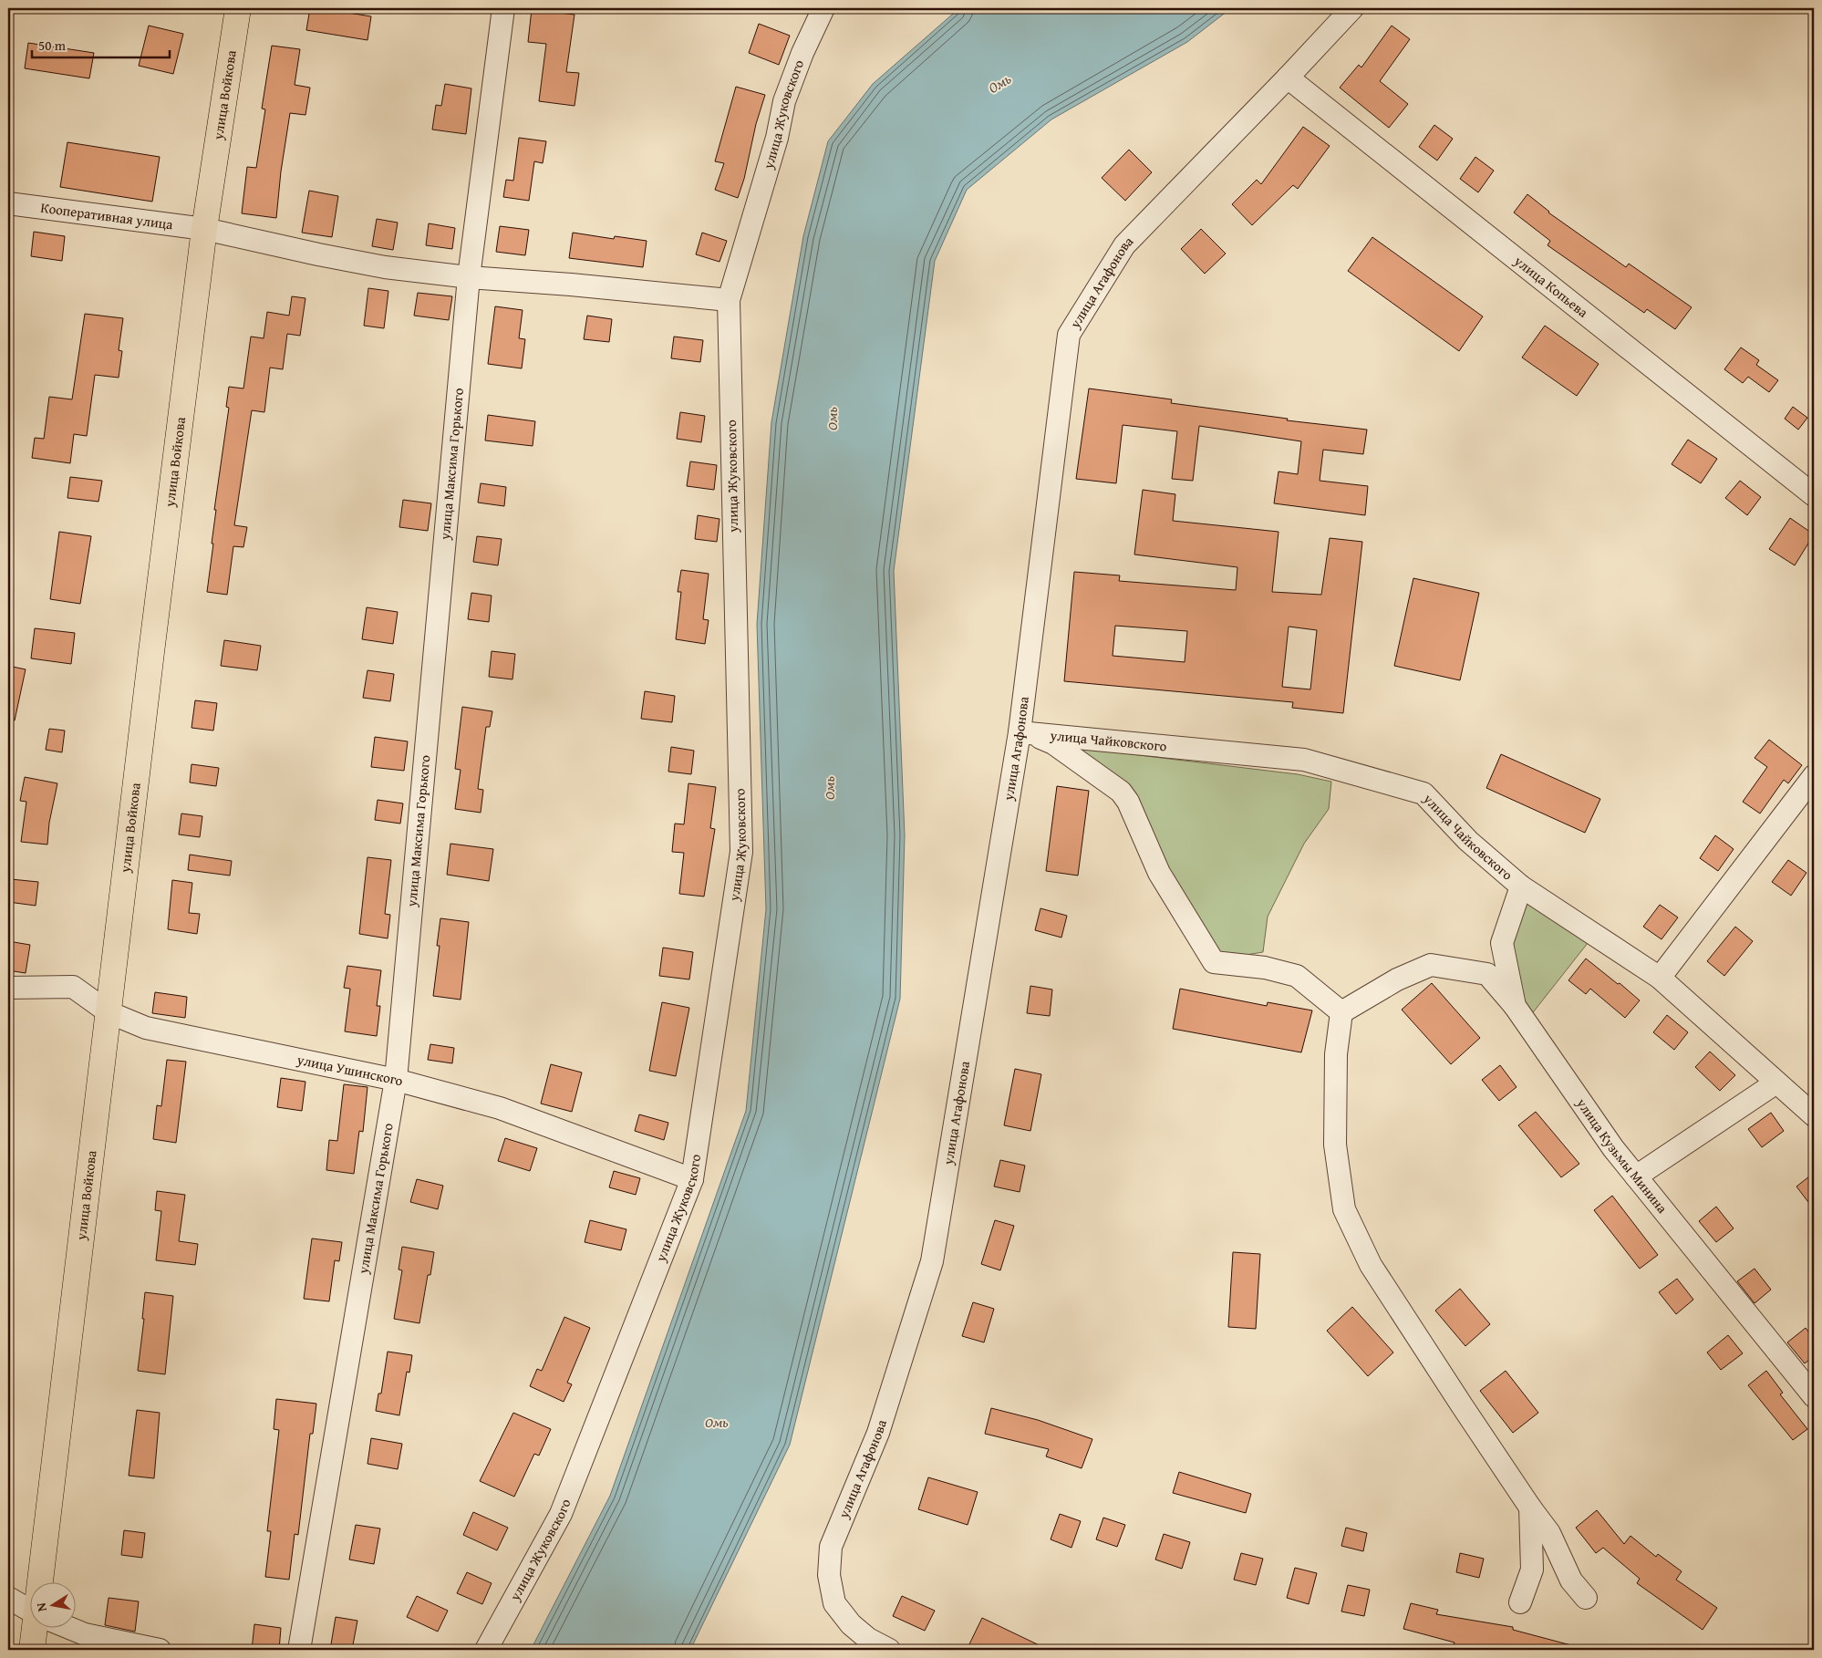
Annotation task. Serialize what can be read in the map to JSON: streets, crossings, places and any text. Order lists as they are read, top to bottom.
{
  "streets": {
    "main road": ["улица Войкова"],
    "street": [
      "улица Жуковского",
      "Кооперативная улица",
      "улица Агафонова",
      "улица Копьева",
      "улица Максима Горького",
      "улица Чайковского",
      "улица Ушинского",
      "улица Кузьмы Минина"
    ]
  },
  "crossings": [
    ["улица Войкова", "Кооперативная улица"],
    ["улица Войкова", "улица Ушинского"],
    ["улица Жуковского", "Кооперативная улица"],
    ["улица Жуковского", "улица Ушинского"],
    ["Кооперативная улица", "улица Максима Горького"],
    ["улица Агафонова", "улица Копьева"],
    ["улица Агафонова", "улица Чайковского"],
    ["улица Максима Горького", "улица Ушинского"]
  ],
  "water": ["Омь"],
  "scale_bar": "50 m",
  "north": "left"
}
